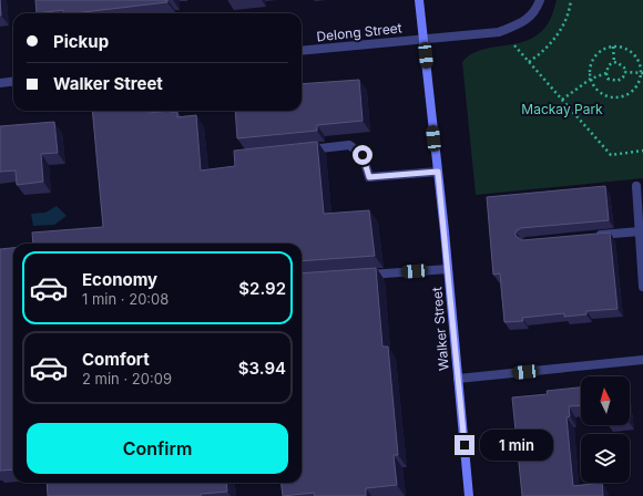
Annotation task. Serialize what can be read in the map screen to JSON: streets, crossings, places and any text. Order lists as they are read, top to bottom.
{
  "streets": {
    "main road": ["Walker Street"],
    "street": ["Delong Street"]
  },
  "crossings": [
    ["Delong Street", "Walker Street"]
  ],
  "parks": ["Mackay Park"],
  "north": "top",
  "page": {
    "banner": ["Pickup", "Walker Street"],
    "list": [
      {
        "name": "Economy",
        "note": "1 min · 20:08",
        "value": "$2.92"
      },
      {
        "name": "Comfort",
        "note": "2 min · 20:09",
        "value": "$3.94"
      }
    ],
    "buttons": "Confirm",
    "bubble": "1 min"
  }
}
